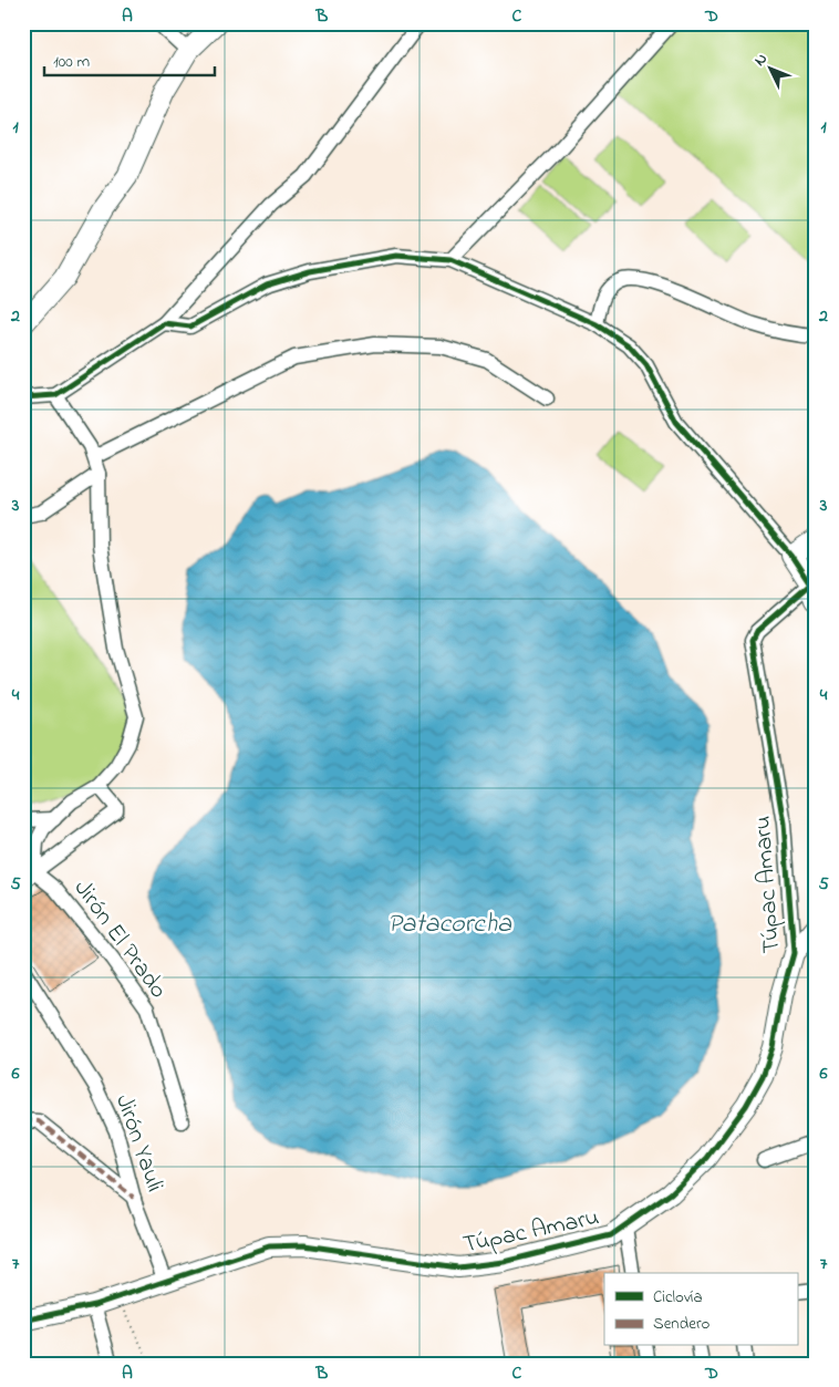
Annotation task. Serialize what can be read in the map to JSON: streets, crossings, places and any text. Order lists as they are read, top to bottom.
{
  "streets": {
    "street": ["Túpac Amaru", "Jirón El Prado", "Jirón Yauli"]
  },
  "crossings": [
    ["Túpac Amaru", "Jirón Yauli"]
  ],
  "water": ["Patacorcha"],
  "legend": ["Ciclovía", "Sendero"],
  "scale_bar": "100 m",
  "north": "top left",
  "grid": {
    "columns": [
      "A",
      "B",
      "C",
      "D"
    ],
    "rows": [
      "1",
      "2",
      "3",
      "4",
      "5",
      "6",
      "7"
    ]
  }
}
